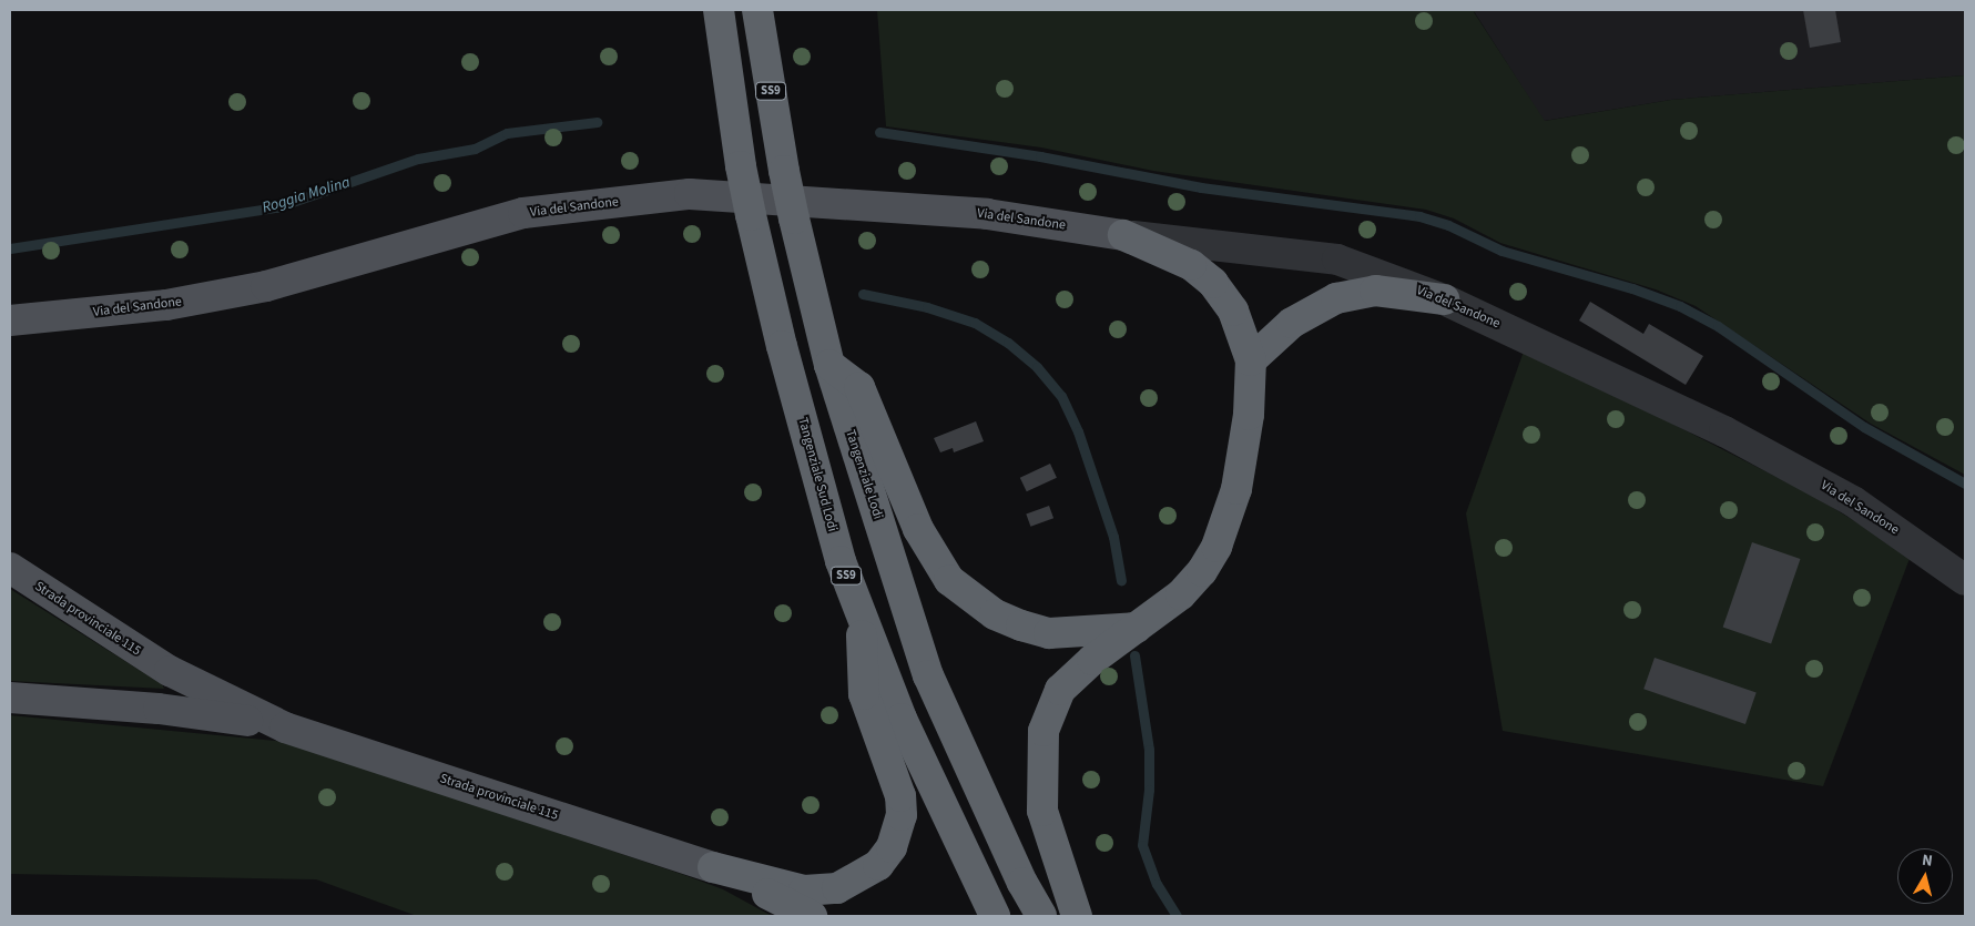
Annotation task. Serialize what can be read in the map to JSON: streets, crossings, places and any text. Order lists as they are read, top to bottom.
{
  "streets": {
    "highway": ["SS9", "Tangenziale Sud Lodi", "Tangenziale Lodi"],
    "main road": ["Via del Sandone", "Strada provinciale 115"]
  },
  "water": ["Roggia Molina"],
  "north": "top"
}
